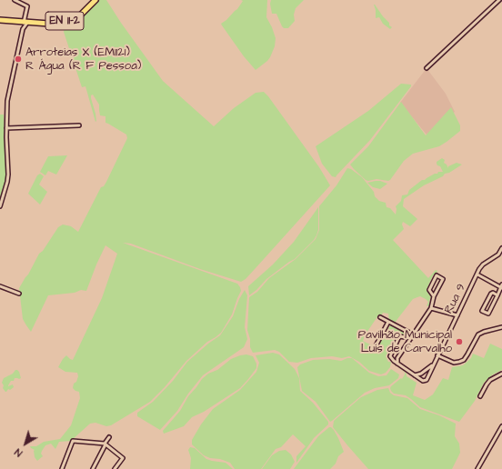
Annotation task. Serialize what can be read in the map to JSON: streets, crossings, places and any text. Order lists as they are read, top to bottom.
{
  "streets": {
    "main road": ["EN 11-2"],
    "street": ["Rua 9"]
  },
  "places": ["Arroteias X (EM1121) R Água (R F Pessoa)", "Pavilhão Municipal Luís de Carvalho"],
  "north": "bottom left"
}
